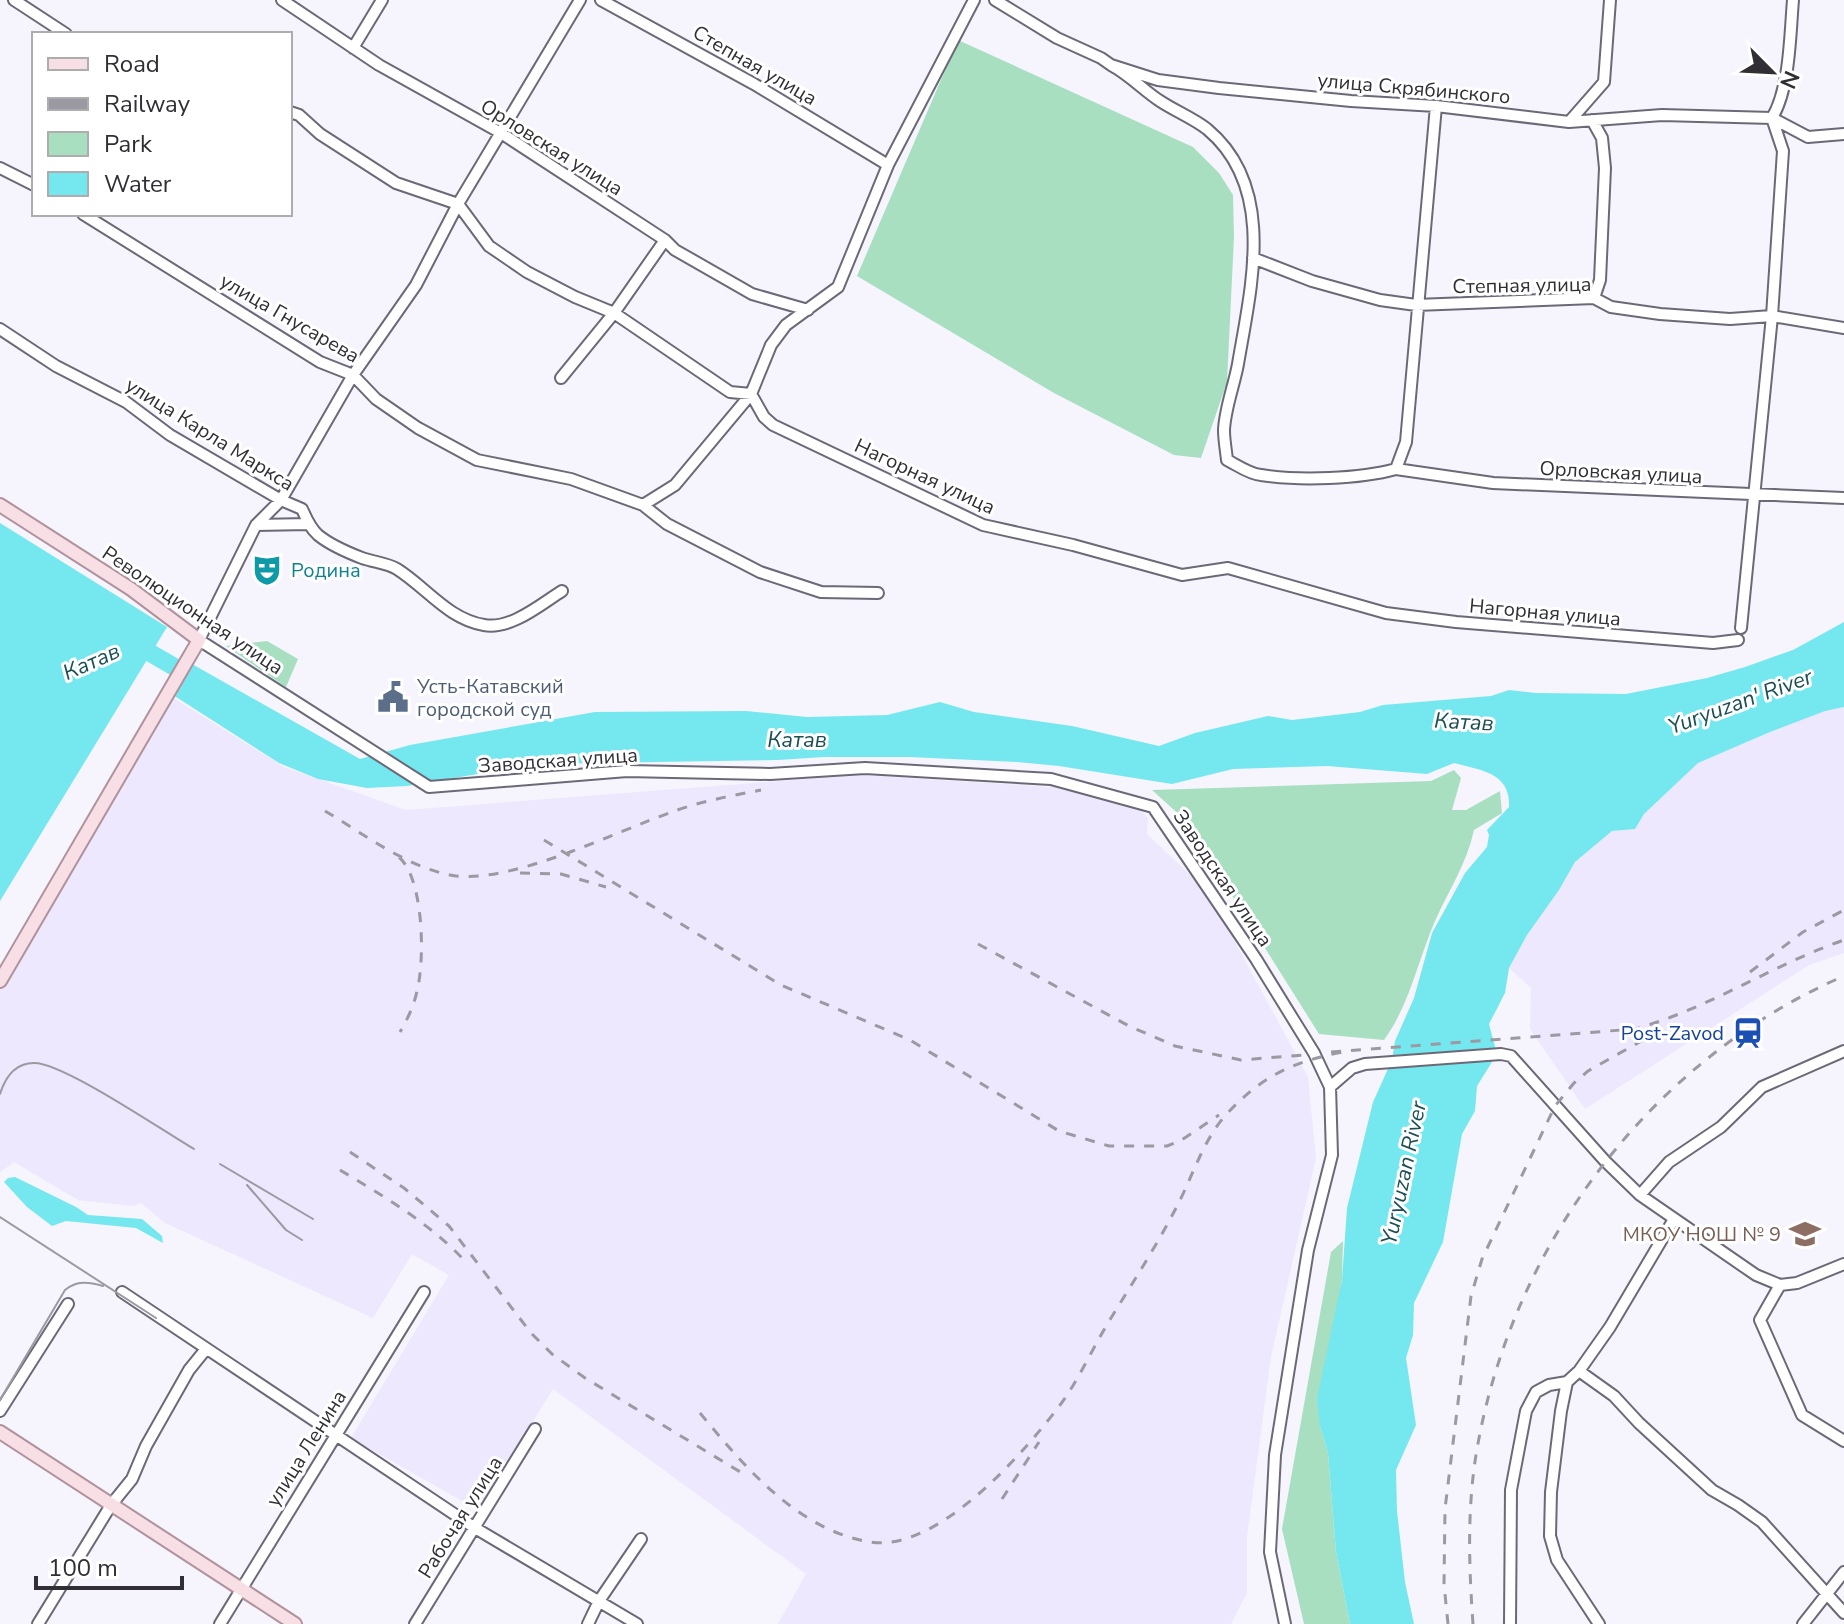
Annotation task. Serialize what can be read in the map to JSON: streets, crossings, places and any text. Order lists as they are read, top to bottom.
{
  "streets": {
    "main road": ["Революционная улица"],
    "street": [
      "Степная улица",
      "улица Скрябинского",
      "Орловская улица",
      "улица Гнусарева",
      "улица Карла Маркса",
      "Нагорная улица",
      "Заводская улица",
      "улица Ленина",
      "Рабочая улица"
    ]
  },
  "crossings": [
    ["Революционная улица", "Заводская улица"]
  ],
  "water": ["Катав", "Yuryuzan' River", "Yuryuzan River"],
  "places": {
    "theatre": ["Родина"],
    "public building": ["Усть-Катавский городской суд"],
    "station": ["Post-Zavod"],
    "school or university": ["МКОУ НОШ № 9"]
  },
  "legend": [
    "Road",
    "Railway",
    "Park",
    "Water"
  ],
  "scale_bar": "100 m",
  "north": "bottom right"
}
